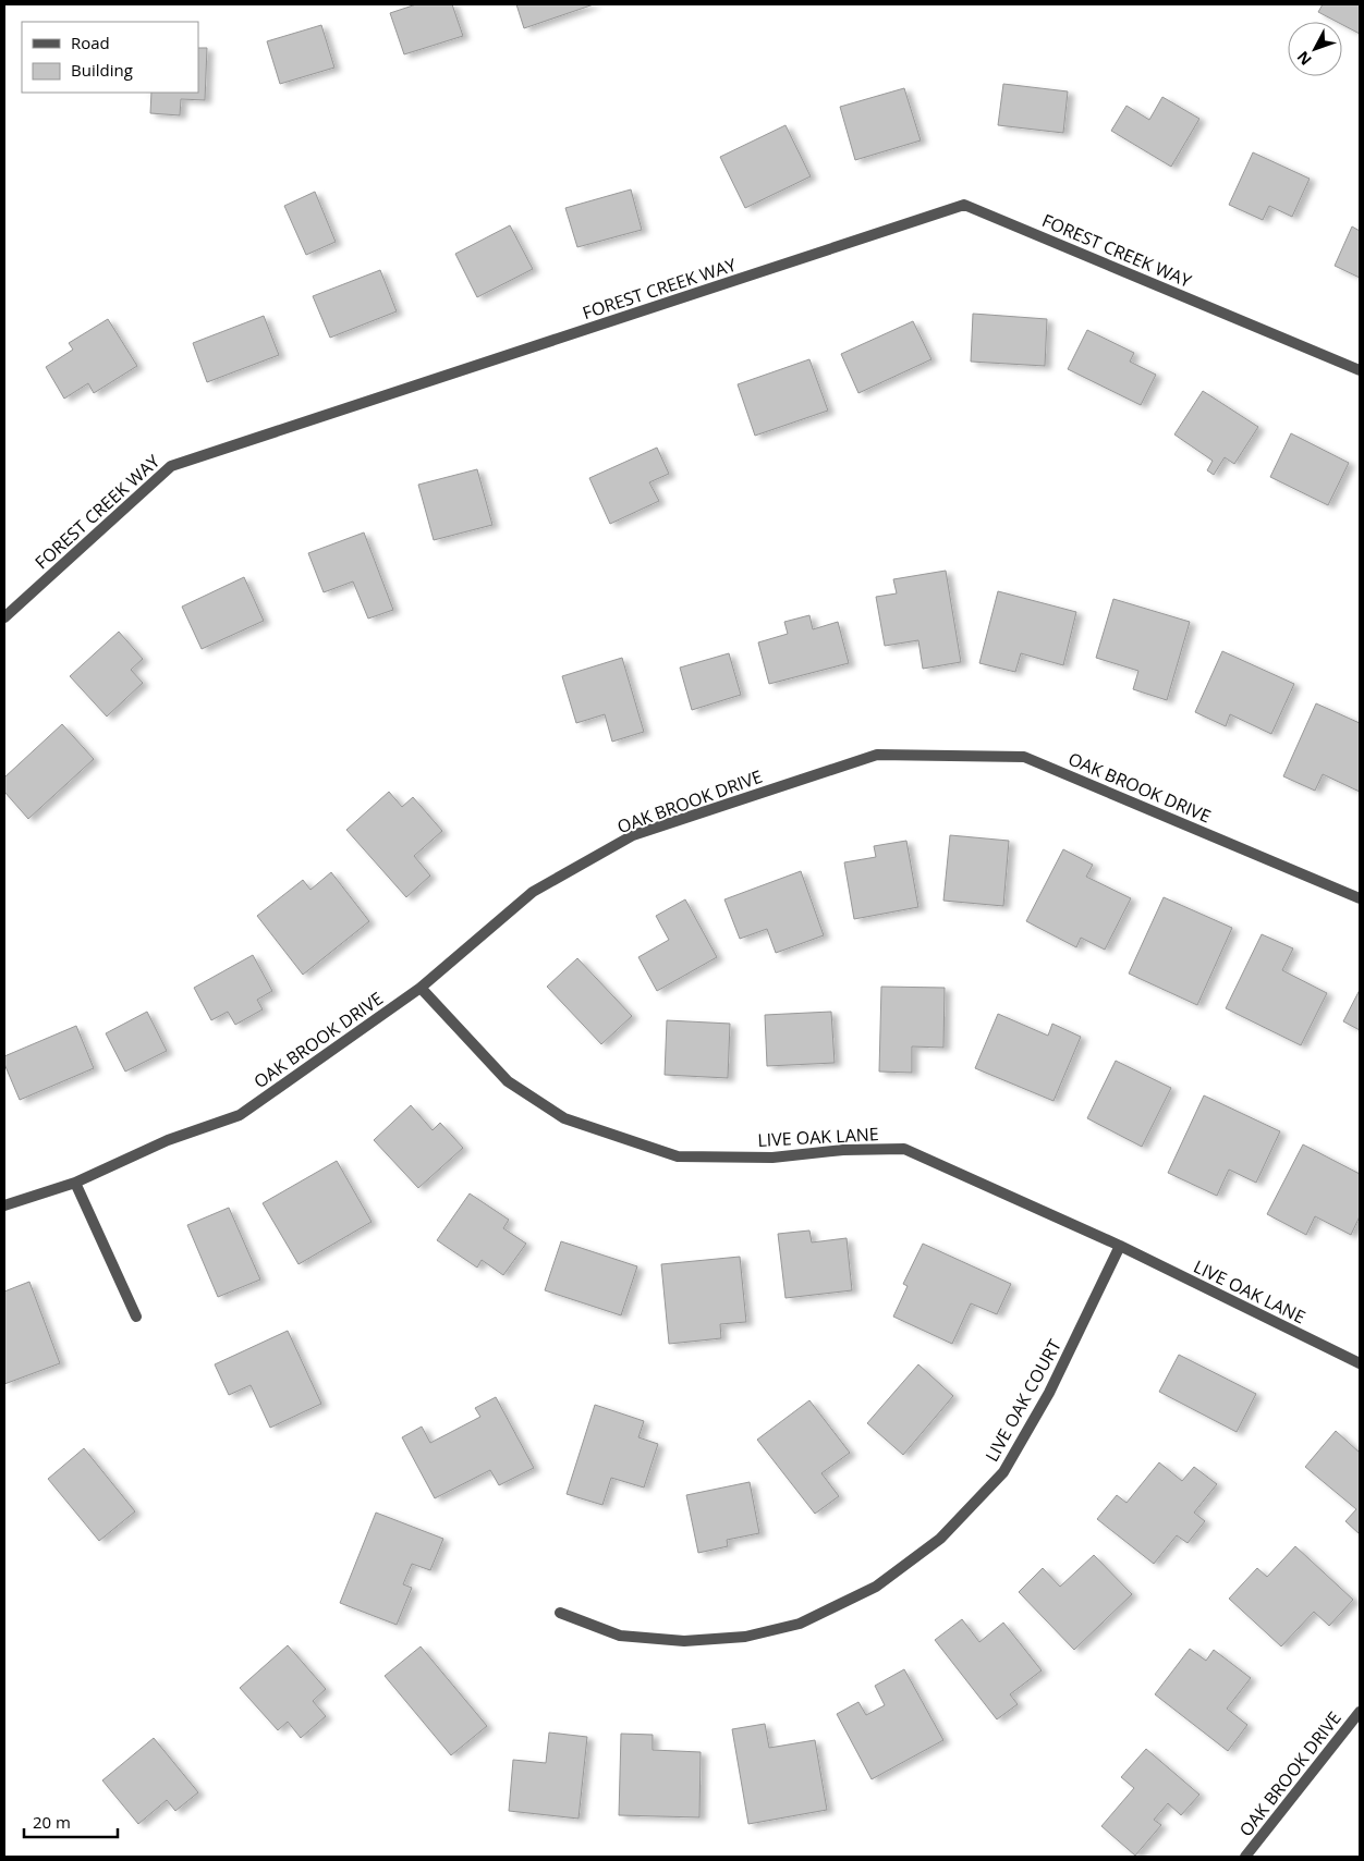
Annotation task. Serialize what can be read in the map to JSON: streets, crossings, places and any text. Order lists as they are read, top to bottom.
{
  "streets": {
    "street": [
      "FOREST CREEK WAY",
      "OAK BROOK DRIVE",
      "LIVE OAK LANE",
      "LIVE OAK COURT"
    ]
  },
  "crossings": [
    ["OAK BROOK DRIVE", "LIVE OAK LANE"],
    ["LIVE OAK LANE", "LIVE OAK COURT"]
  ],
  "legend": ["Road", "Building"],
  "scale_bar": "20 m",
  "north": "bottom left"
}
